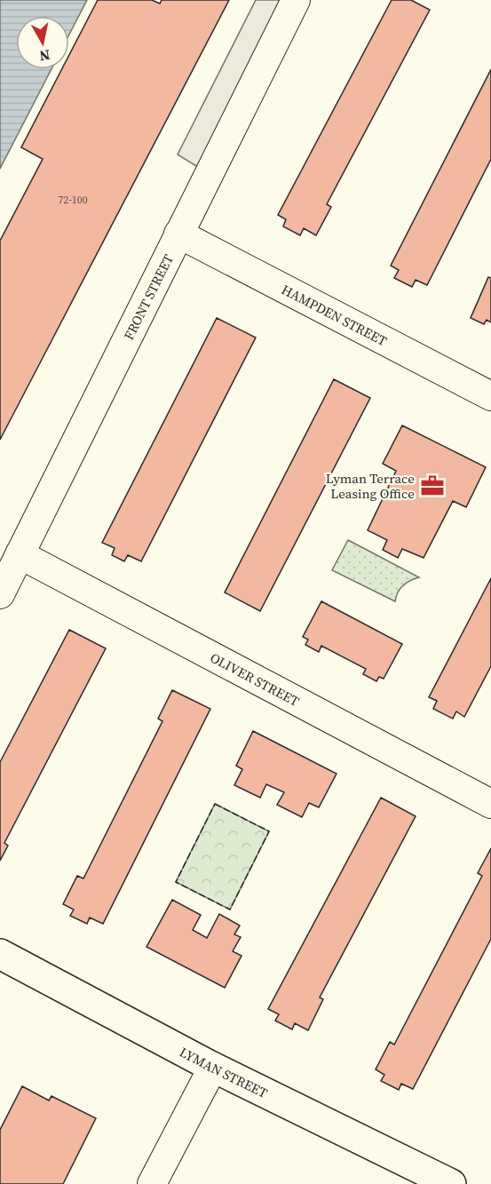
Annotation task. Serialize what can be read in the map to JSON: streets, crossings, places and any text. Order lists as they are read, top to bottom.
{
  "streets": {
    "main road": ["LYMAN STREET"],
    "street": ["FRONT STREET", "HAMPDEN STREET", "OLIVER STREET"]
  },
  "crossings": [
    ["FRONT STREET", "HAMPDEN STREET"],
    ["FRONT STREET", "OLIVER STREET"]
  ],
  "places": {
    "office": ["Lyman Terrace Leasing Office"]
  },
  "house_numbers": ["72-100"],
  "north": "bottom"
}
